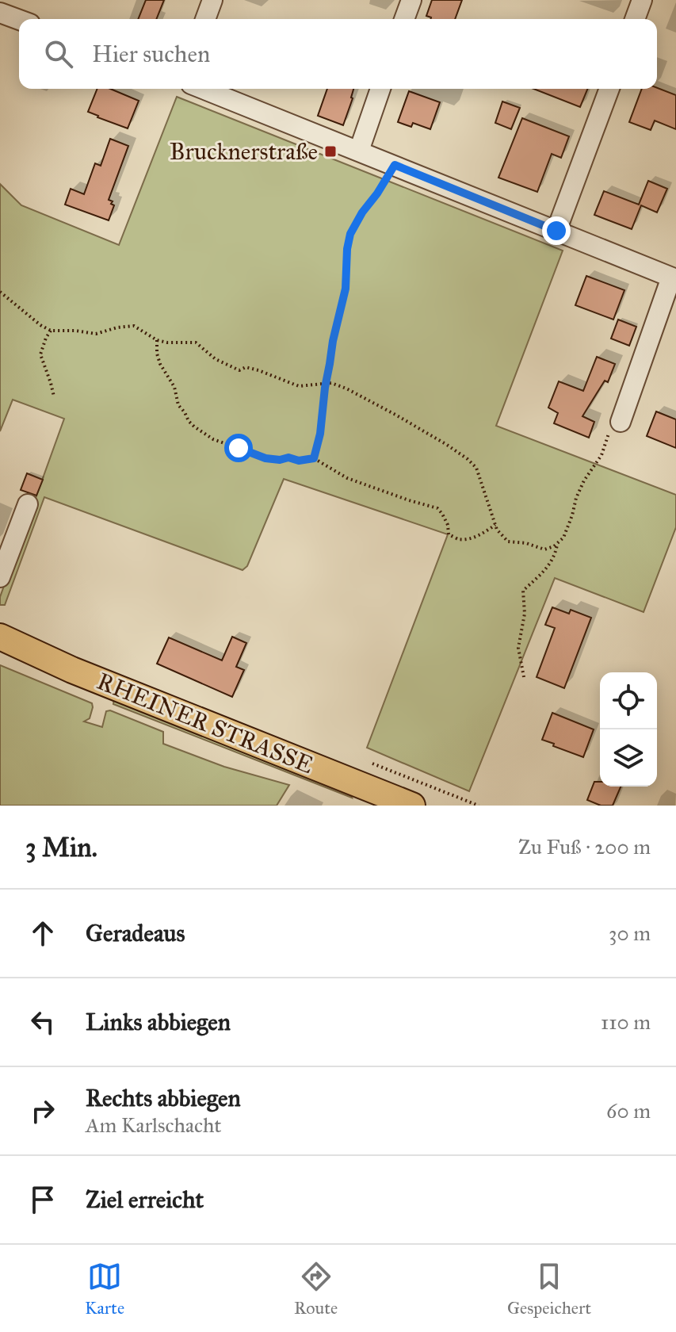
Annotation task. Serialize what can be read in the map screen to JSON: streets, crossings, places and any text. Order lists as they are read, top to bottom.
{
  "streets": {
    "main road": ["RHEINER STRASSE"]
  },
  "places": {
    "transit": ["Brucknerstraße"]
  },
  "page": {
    "search": "Hier suchen",
    "heading": ["3 Min.", "Zu Fuß · 200 m"],
    "list": [
      ["Geradeaus", "30 m"],
      ["Links abbiegen", "110 m"],
      ["Rechts abbiegen", "Am Karlschacht", "60 m"],
      "Ziel erreicht"
    ],
    "nav": ["Karte", "Route", "Gespeichert"]
  }
}
